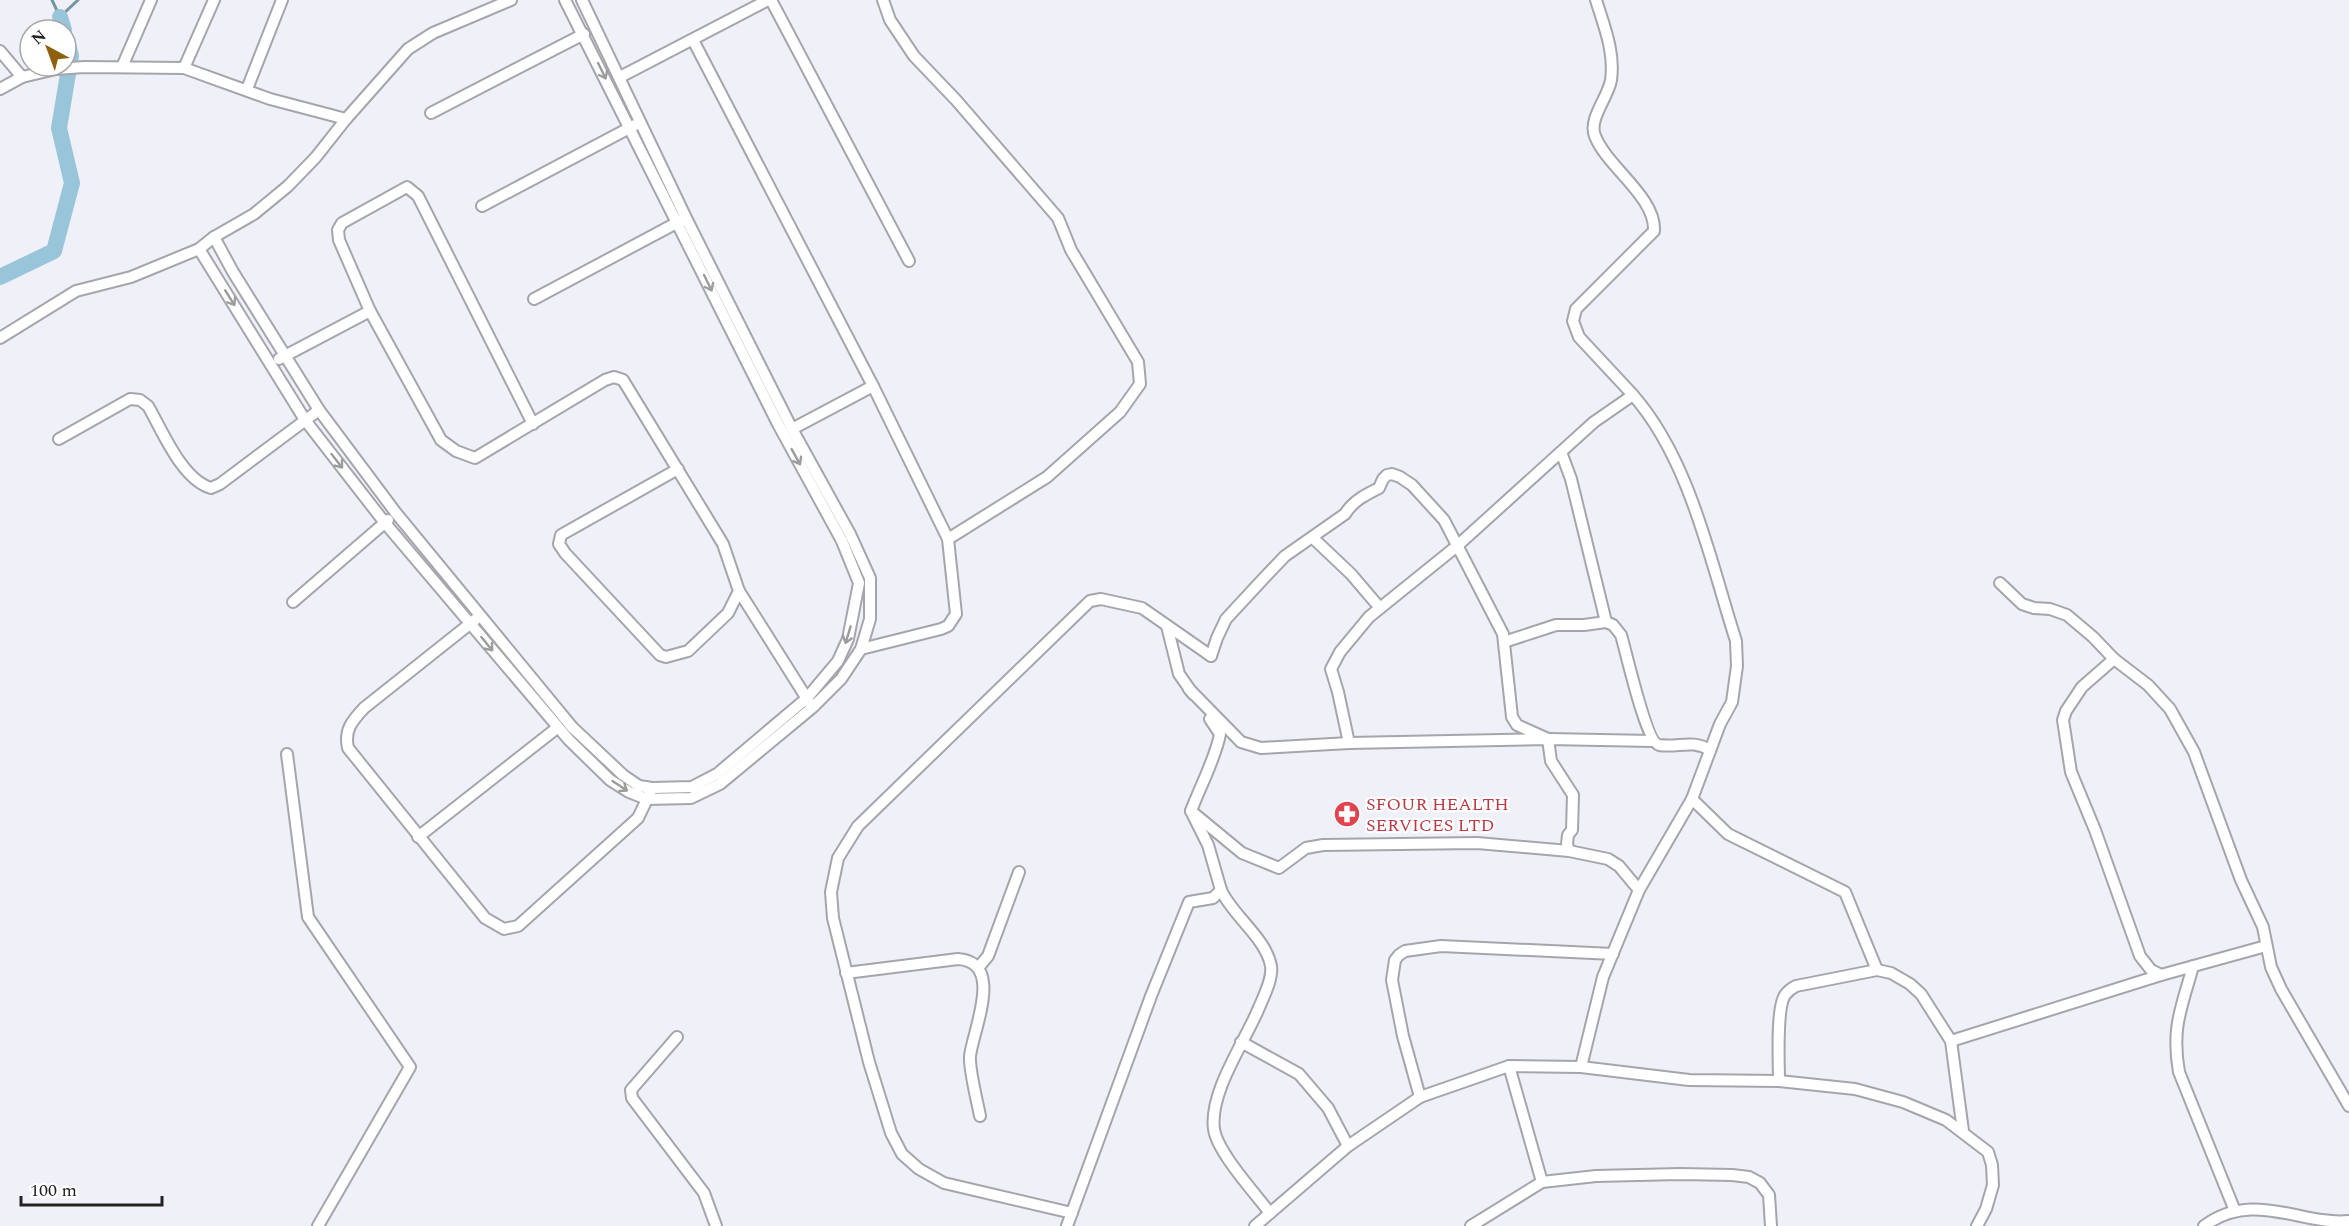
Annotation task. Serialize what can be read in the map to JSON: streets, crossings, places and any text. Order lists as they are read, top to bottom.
{
  "places": {
    "pharmacy": ["SFOUR HEALTH SERVICES LTD"]
  },
  "scale_bar": "100 m",
  "north": "top left"
}
